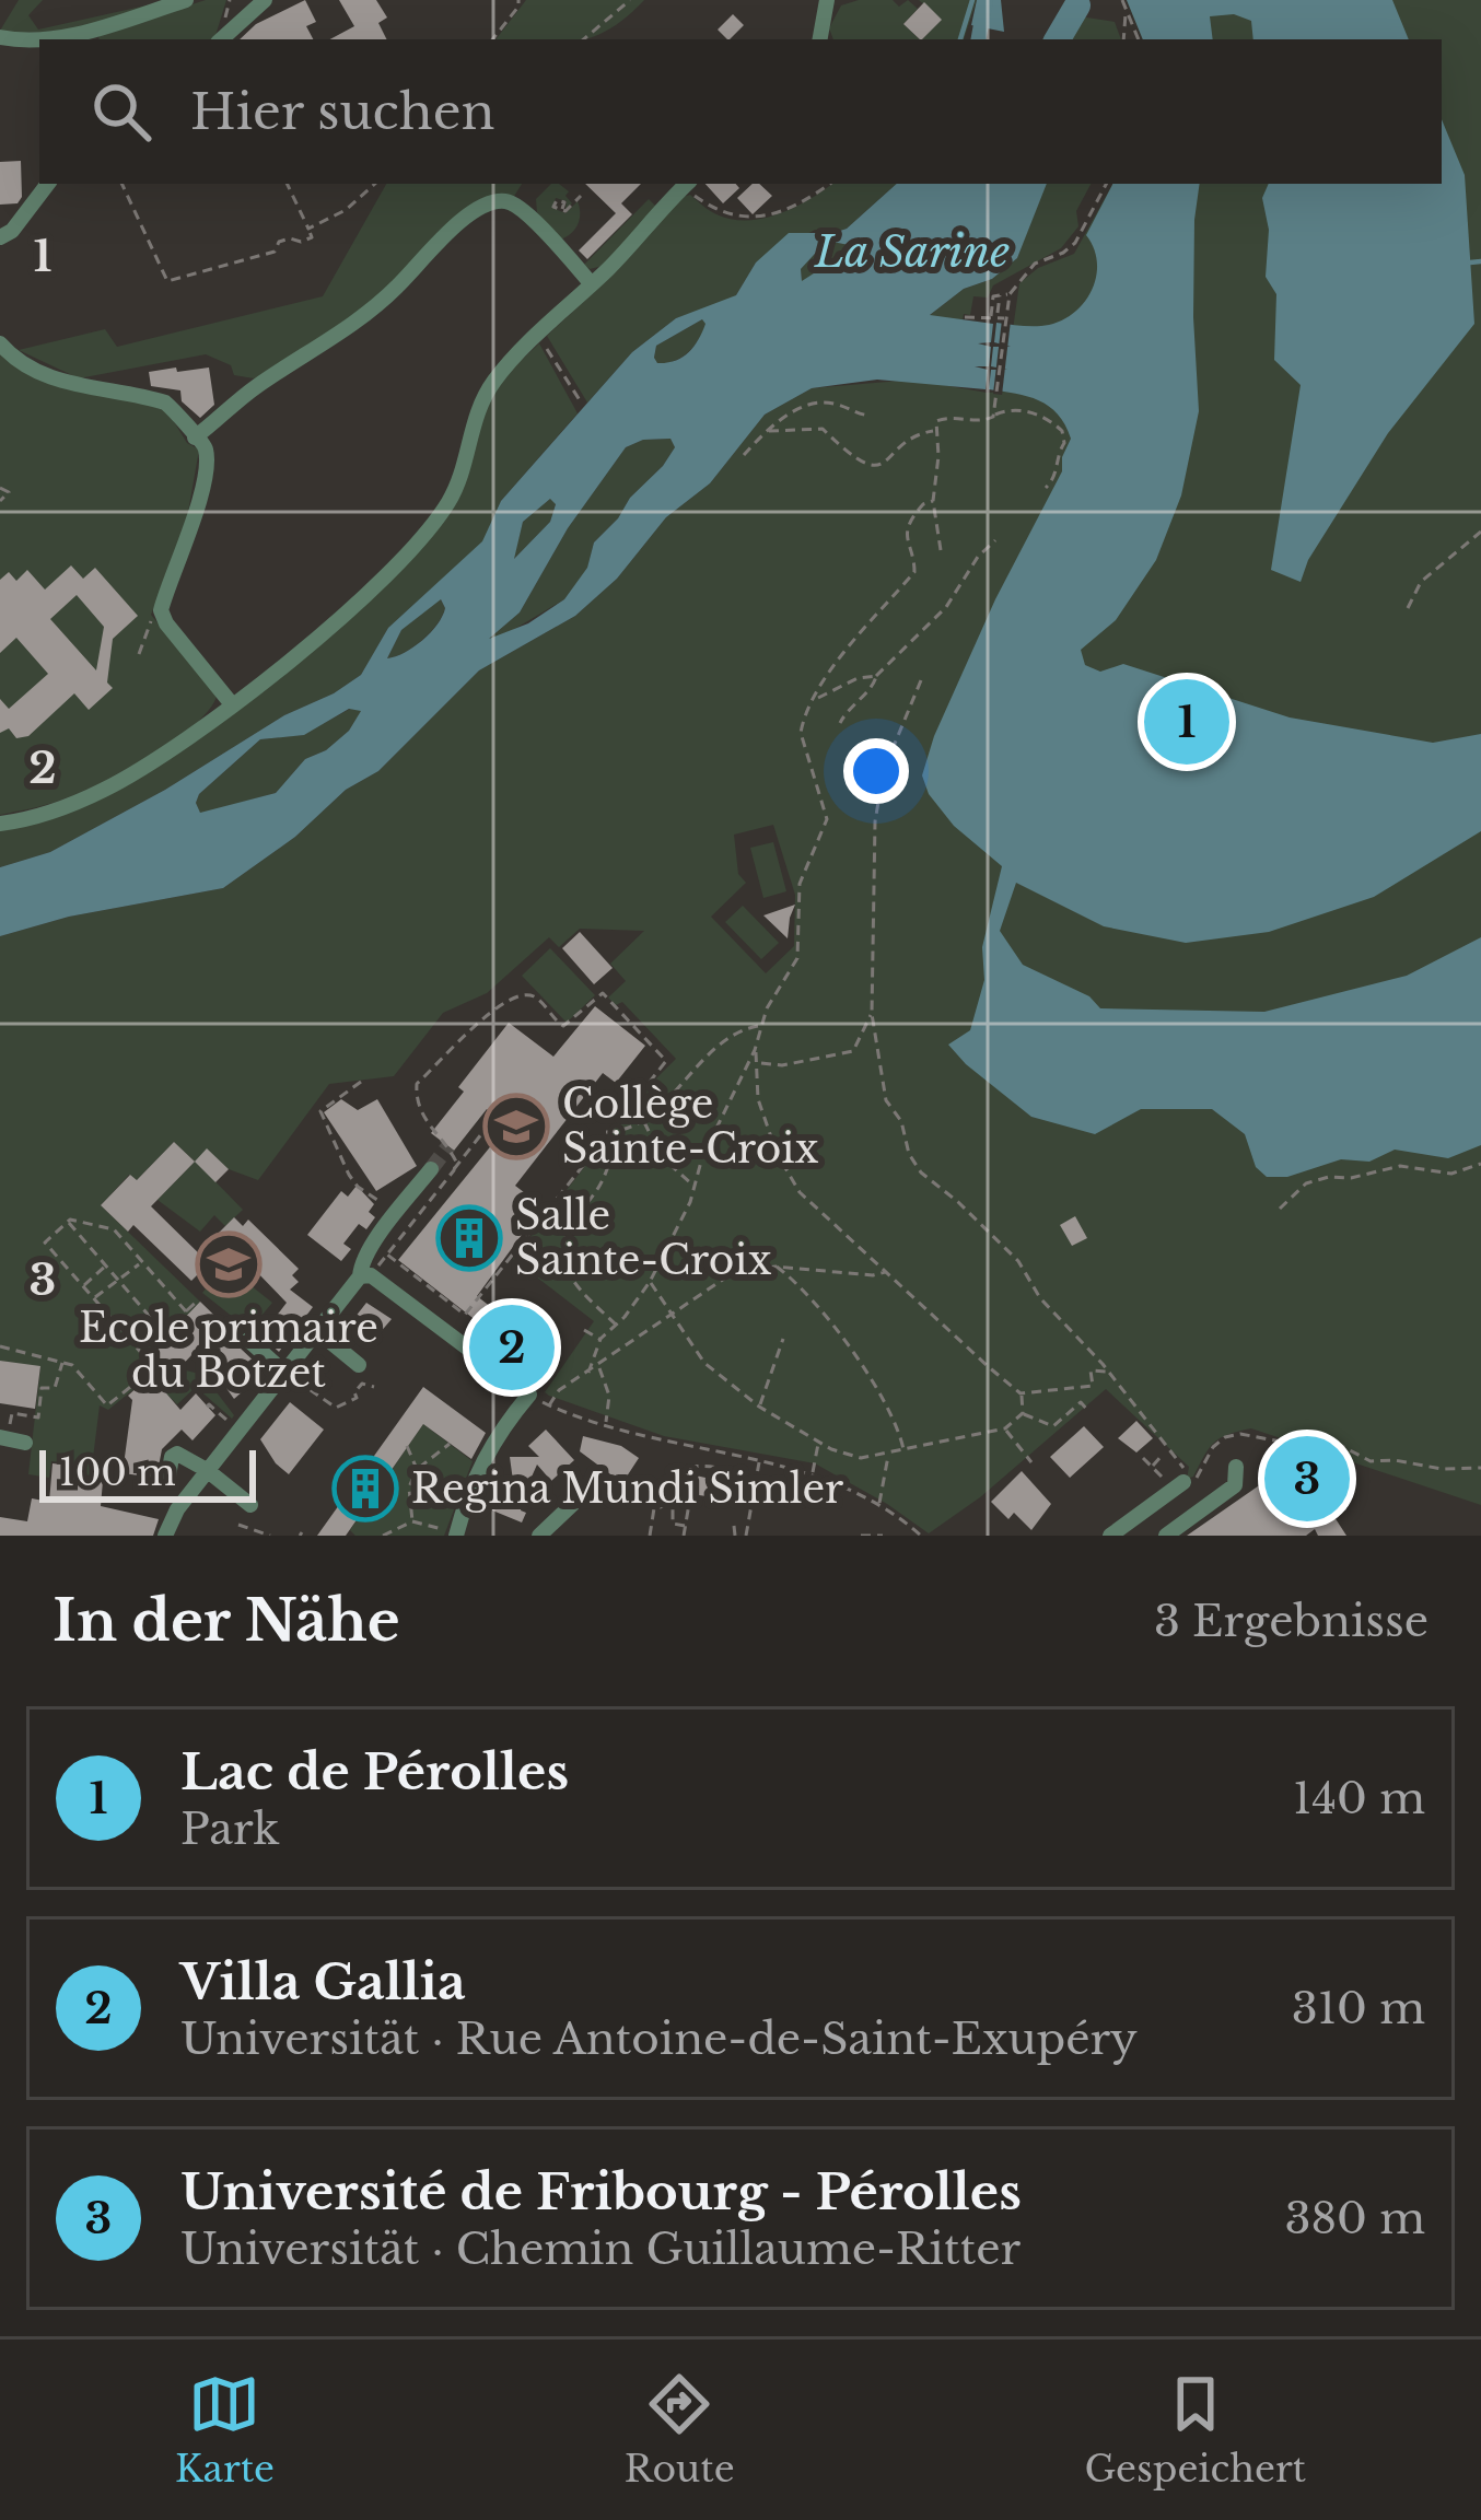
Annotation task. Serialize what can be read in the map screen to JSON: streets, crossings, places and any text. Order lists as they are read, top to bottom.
{
  "water": ["La Sarine"],
  "places": {
    "school or university": ["Collège Sainte-Croix", "Ecole primaire du Botzet"],
    "building": ["Salle Sainte-Croix", "Regina Mundi Simler"]
  },
  "scale_bar": "100 m",
  "page": {
    "search": "Hier suchen",
    "pins": ["1", "2", "3"],
    "scale": "100 m",
    "heading": ["In der Nähe", "3 Ergebnisse"],
    "list": [
      {
        "mark": "1",
        "name": "Lac de Pérolles",
        "note": "Park",
        "value": "140 m"
      },
      {
        "mark": "2",
        "name": "Villa Gallia",
        "note": "Universität · Rue Antoine-de-Saint-Exupéry",
        "value": "310 m"
      },
      {
        "mark": "3",
        "name": "Université de Fribourg - Pérolles",
        "note": "Universität · Chemin Guillaume-Ritter",
        "value": "380 m"
      }
    ],
    "nav": ["Karte", "Route", "Gespeichert"]
  },
  "grid": {
    "rows": ["1", "2", "3"]
  }
}
